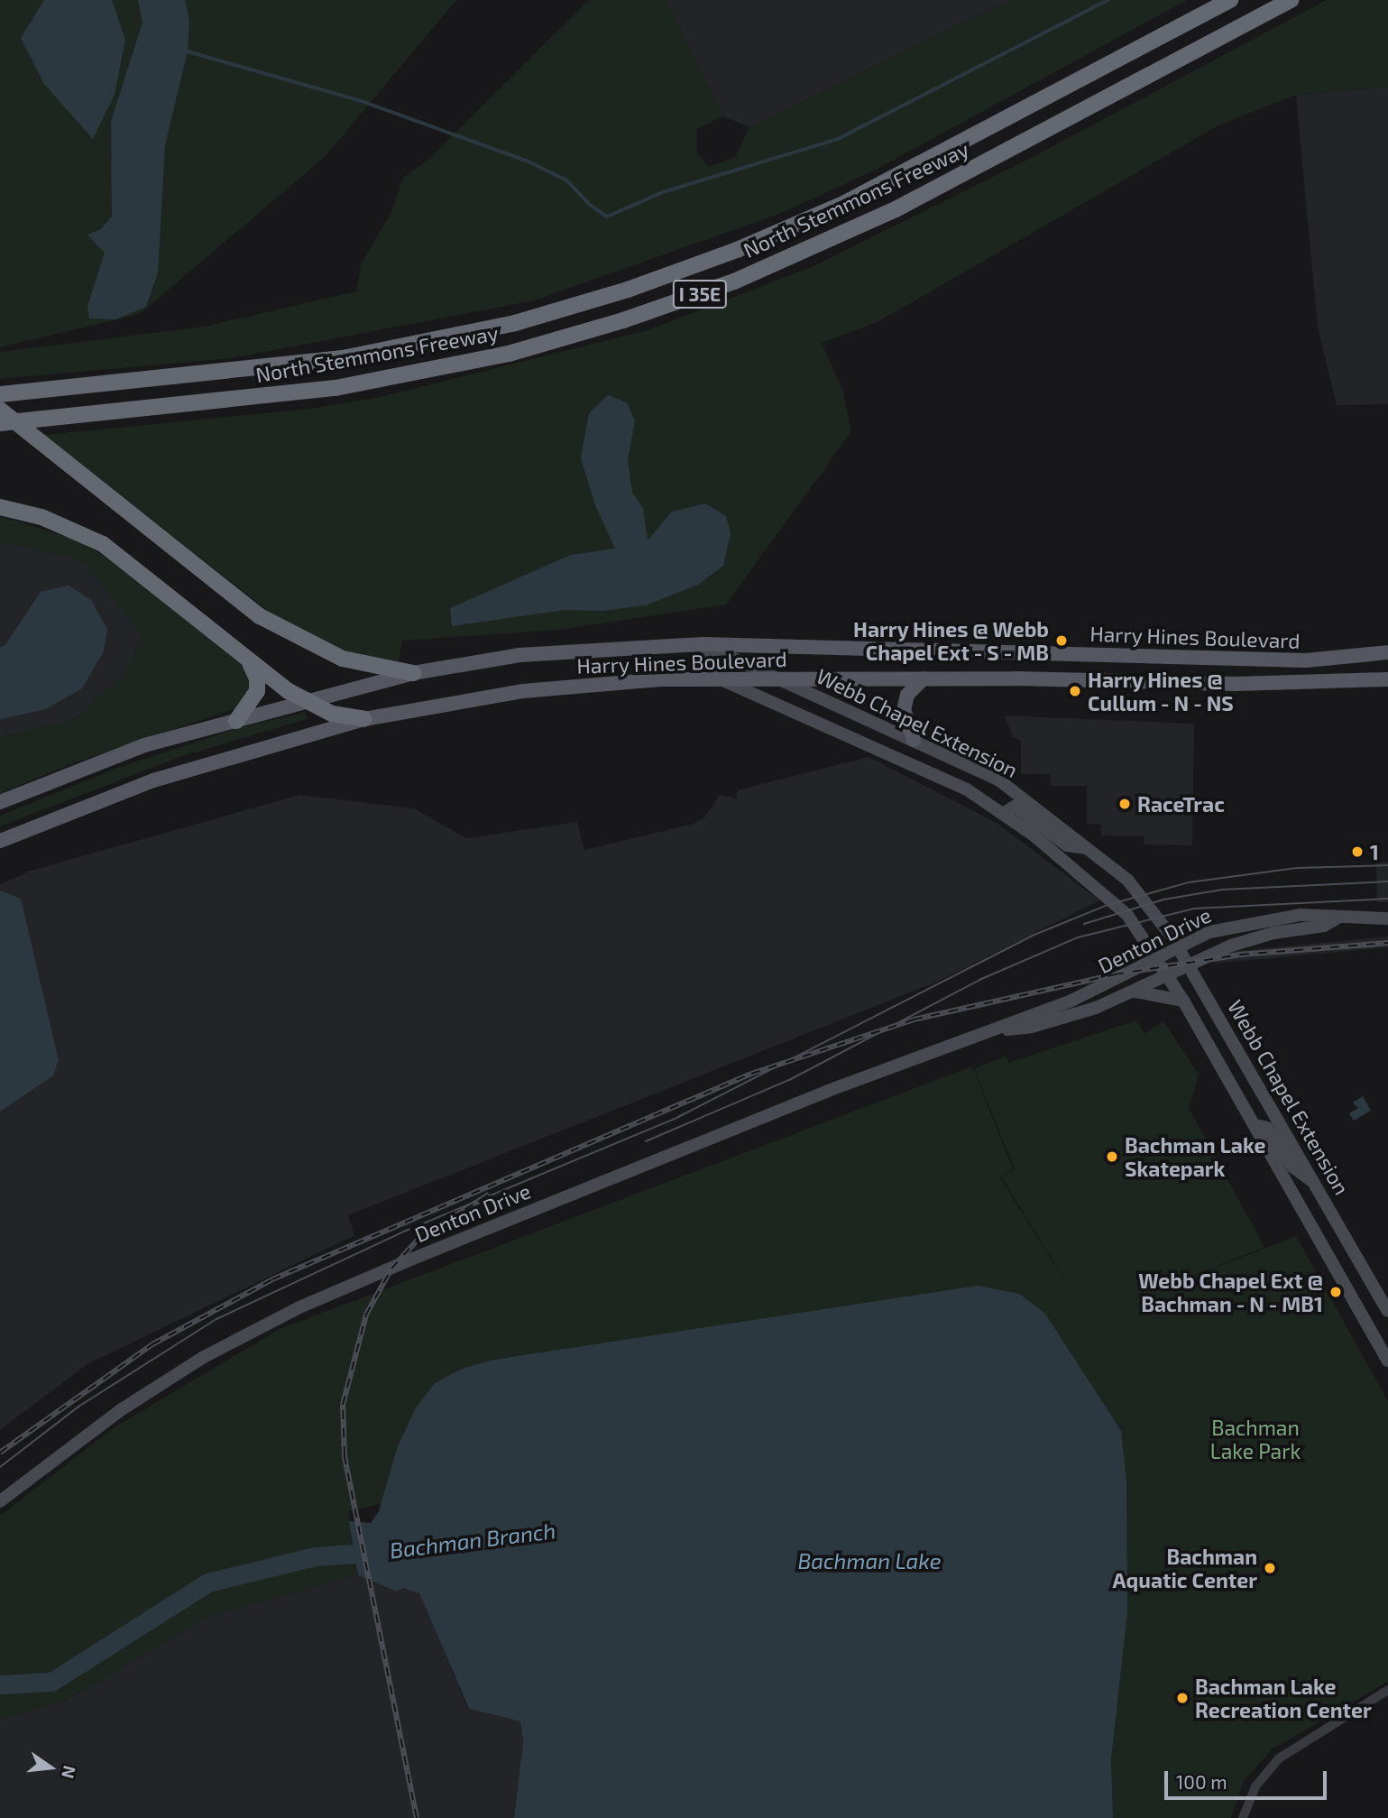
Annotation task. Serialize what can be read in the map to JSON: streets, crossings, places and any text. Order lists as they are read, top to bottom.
{
  "streets": {
    "highway": ["North Stemmons Freeway", "I 35E"],
    "main road": ["Harry Hines Boulevard", "Webb Chapel Extension", "Denton Drive"]
  },
  "crossings": [
    ["Harry Hines Boulevard", "Webb Chapel Extension"],
    ["Webb Chapel Extension", "Denton Drive"]
  ],
  "water": ["Bachman Branch", "Bachman Lake"],
  "parks": ["Bachman Lake Park"],
  "places": [
    "Harry Hines @ Webb Chapel Ext - S - MB",
    "Harry Hines @ Cullum - N - NS",
    "RaceTrac",
    "1",
    "Bachman Lake Skatepark",
    "Webb Chapel Ext @ Bachman - N - MB1",
    "Bachman Aquatic Center",
    "Bachman Lake Recreation Center"
  ],
  "scale_bar": "100 m",
  "north": "right"
}
